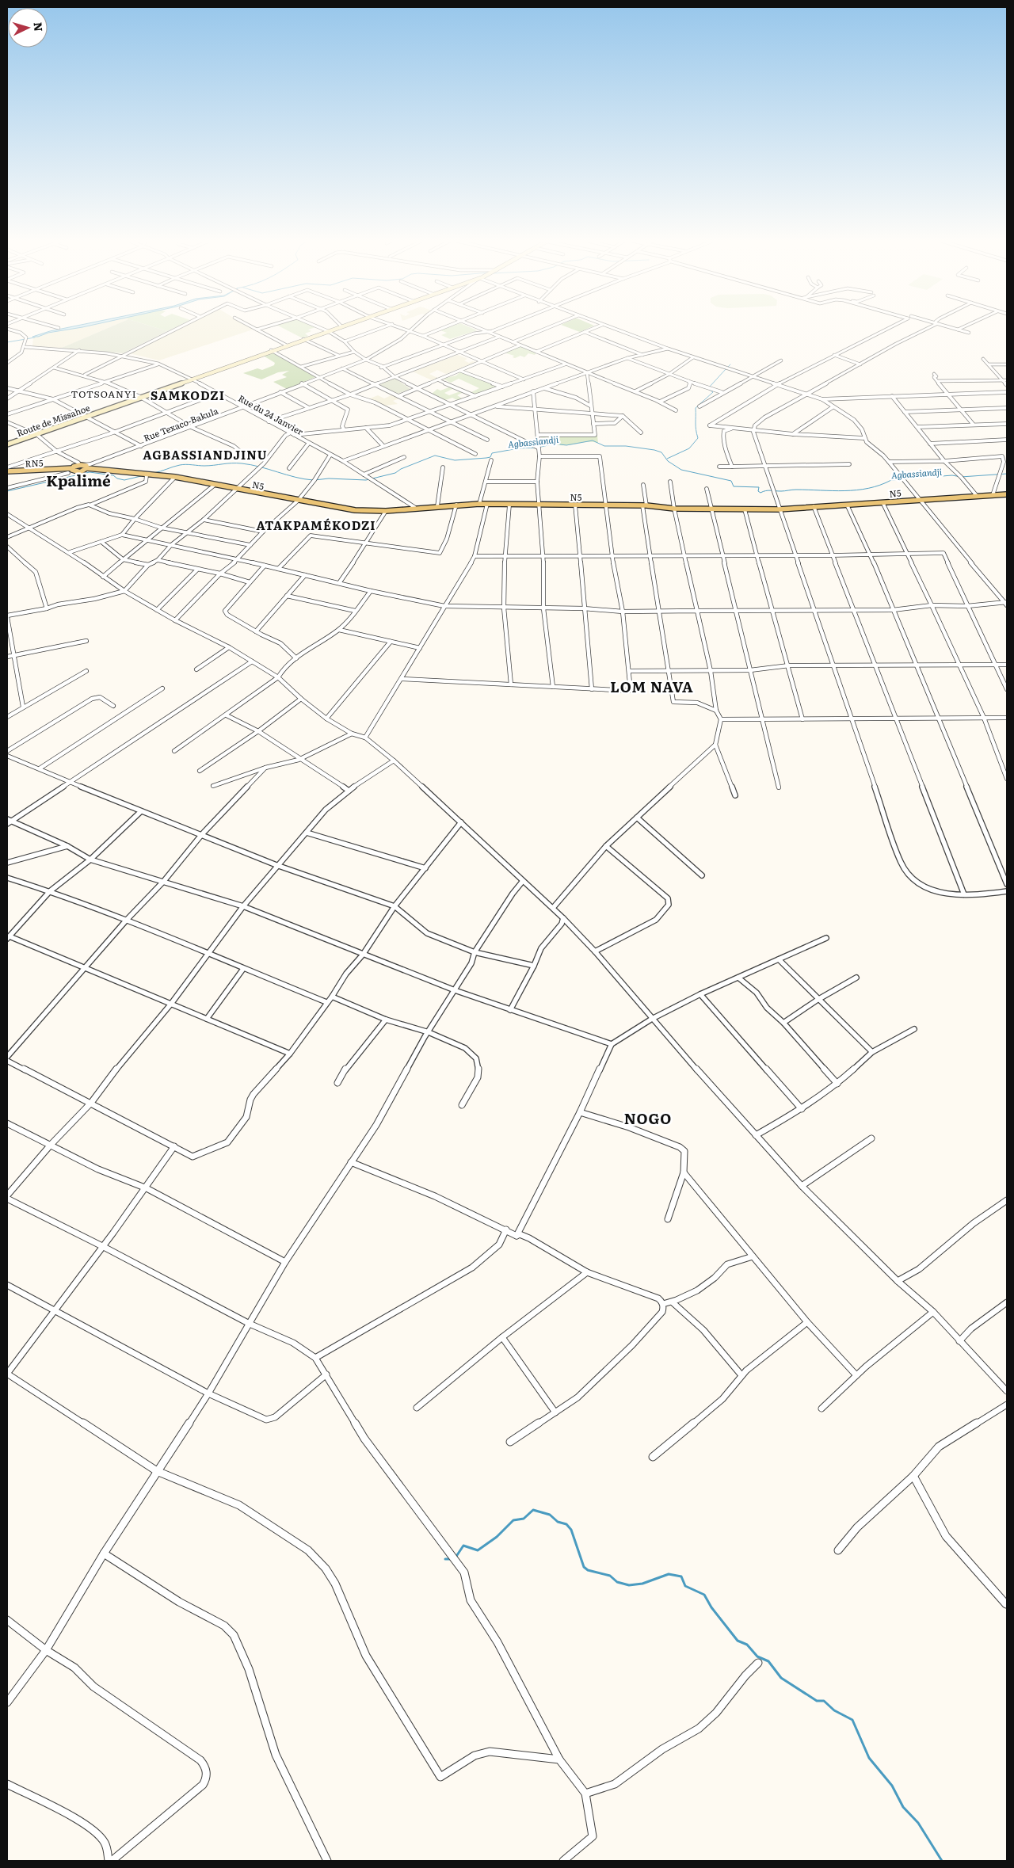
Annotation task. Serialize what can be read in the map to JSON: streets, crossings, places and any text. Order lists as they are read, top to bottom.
{
  "streets": {
    "main road": ["Route de Missahoe", "RN5", "N5"],
    "street": ["Rue du 24 Janvier", "Rue Texaco-Bakula"]
  },
  "crossings": [
    ["Rue du 24 Janvier", "Route de Missahoe"],
    ["Rue du 24 Janvier", "Rue Texaco-Bakula"],
    ["Rue du 24 Janvier", "N5"],
    ["Rue Texaco-Bakula", "RN5"],
    ["RN5", "N5"]
  ],
  "districts": [
    "TOTSOANYI",
    "SAMKODZI",
    "AGBASSIANDJINU",
    "Kpalimé",
    "ATAKPAMÉKODZI",
    "LOM NAVA",
    "NOGO"
  ],
  "water": ["Agbassiandji"],
  "north": "right"
}
